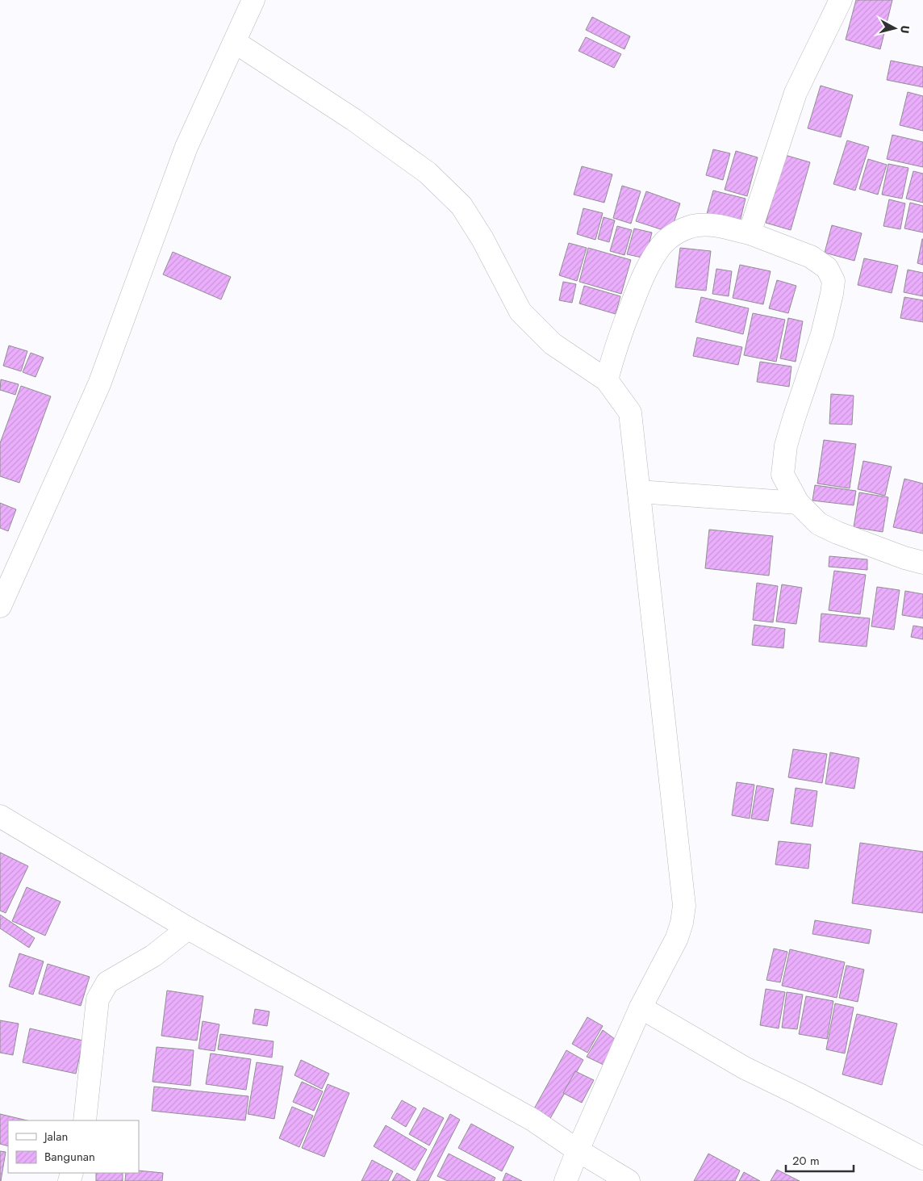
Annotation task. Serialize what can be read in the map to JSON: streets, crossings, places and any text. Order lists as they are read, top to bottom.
{
  "legend": ["Jalan", "Bangunan"],
  "scale_bar": "20 m",
  "north": "right"
}
